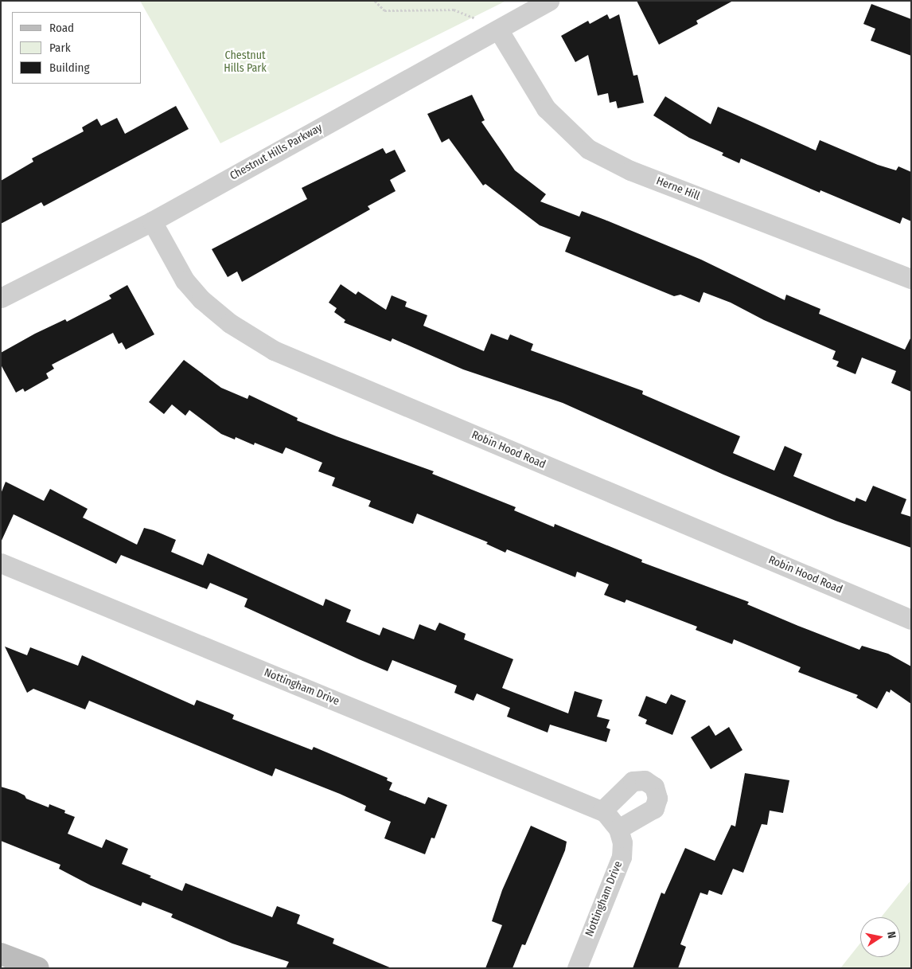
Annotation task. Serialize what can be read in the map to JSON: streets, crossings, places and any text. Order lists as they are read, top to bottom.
{
  "streets": {
    "street": [
      "Chestnut Hills Parkway",
      "Herne Hill",
      "Robin Hood Road",
      "Nottingham Drive"
    ]
  },
  "crossings": [
    ["Chestnut Hills Parkway", "Herne Hill"],
    ["Chestnut Hills Parkway", "Robin Hood Road"]
  ],
  "parks": ["Chestnut Hills Park"],
  "legend": ["Road", "Park", "Building"],
  "north": "right"
}
